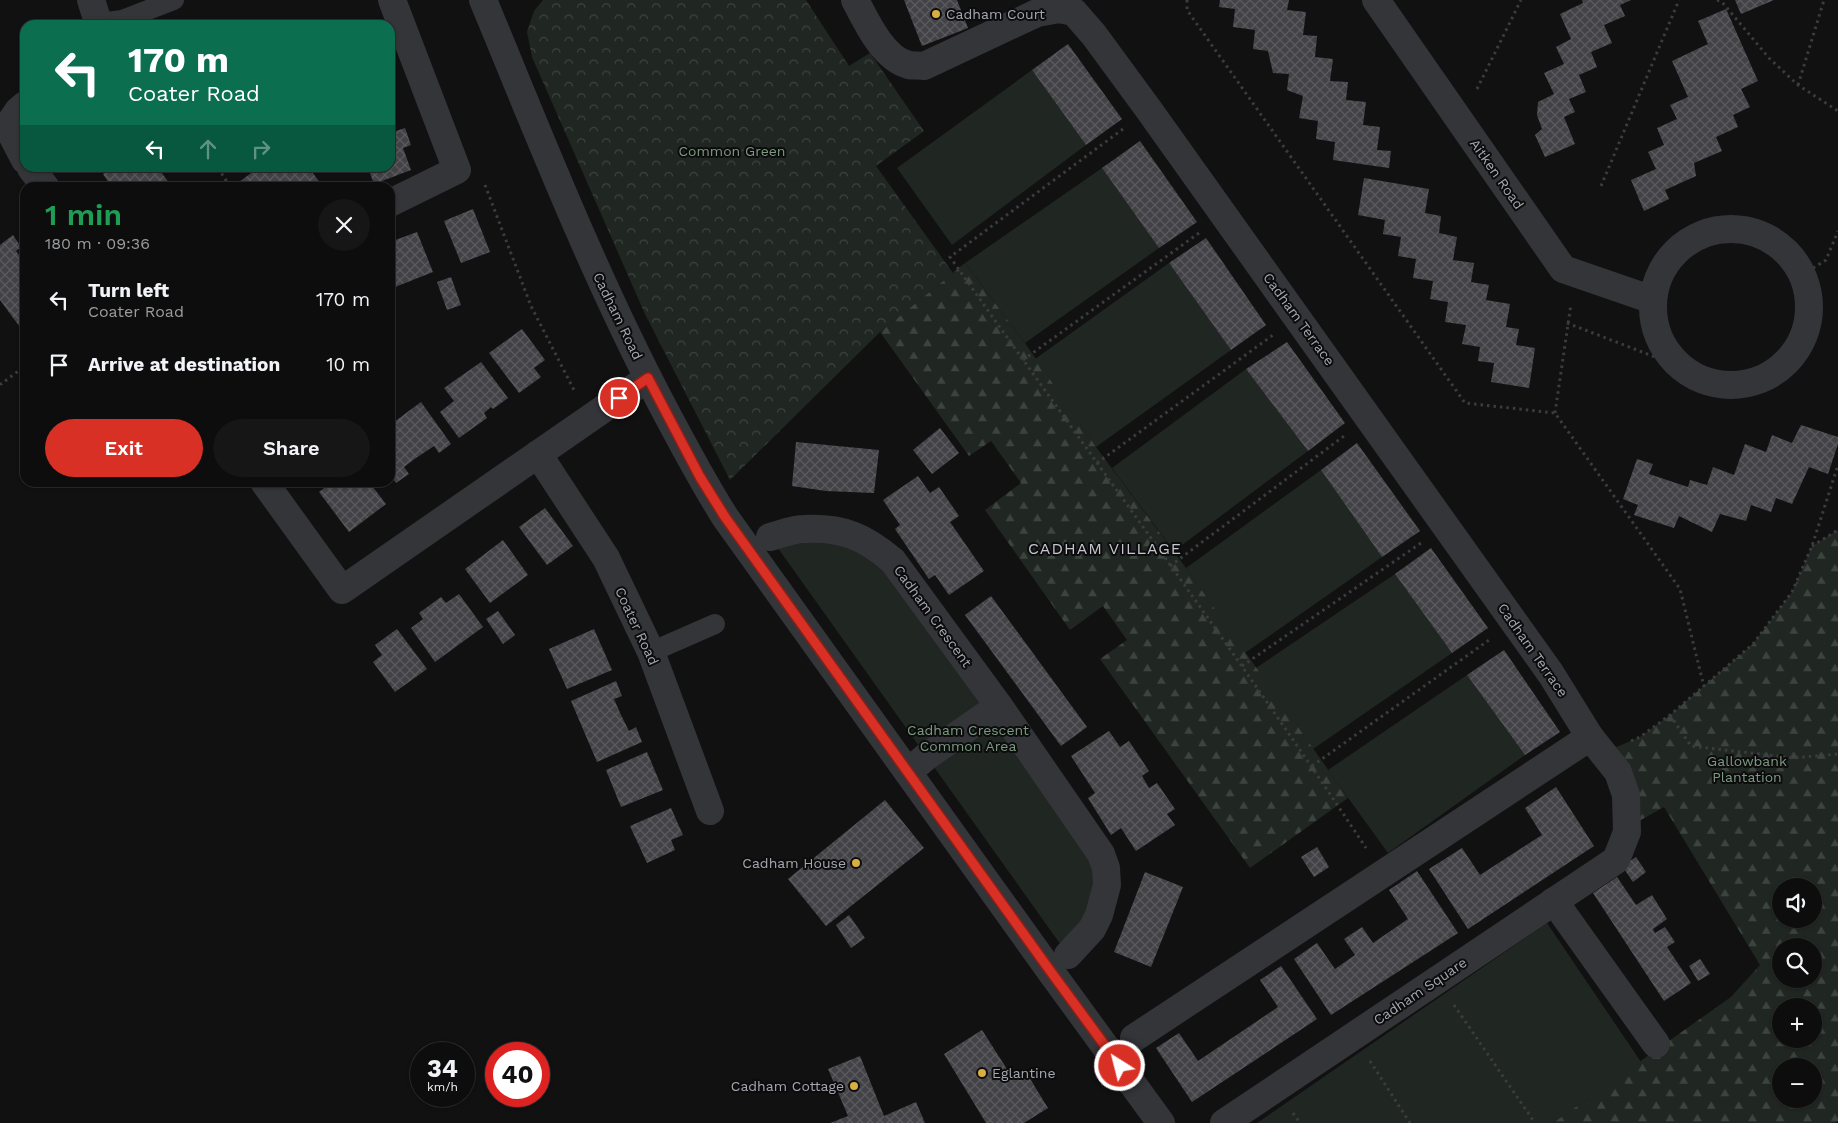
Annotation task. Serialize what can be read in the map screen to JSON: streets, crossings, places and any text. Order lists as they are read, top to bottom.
{
  "streets": {
    "street": [
      "Aitken Road",
      "Cadham Road",
      "Cadham Terrace",
      "Cadham Crescent",
      "Coater Road",
      "Cadham Square"
    ]
  },
  "crossings": [
    ["Cadham Terrace", "Cadham Square"]
  ],
  "districts": ["CADHAM VILLAGE"],
  "parks": ["Common Green", "Cadham Crescent Common Area", "Gallowbank Plantation"],
  "places": [
    "Cadham Court",
    "Cadham House",
    "Eglantine",
    "Cadham Cottage"
  ],
  "page": {
    "turn": ["170 m", "Coater Road"],
    "heading": ["1 min", "180 m · 09:36"],
    "list": [
      {
        "name": "Turn left",
        "note": "Coater Road",
        "value": "170 m"
      },
      {
        "name": "Arrive at destination",
        "value": "10 m"
      }
    ],
    "buttons": ["Exit", "Share"],
    "map_buttons": ["+", "−"],
    "speed": "34 km/h",
    "limit": "40"
  }
}
